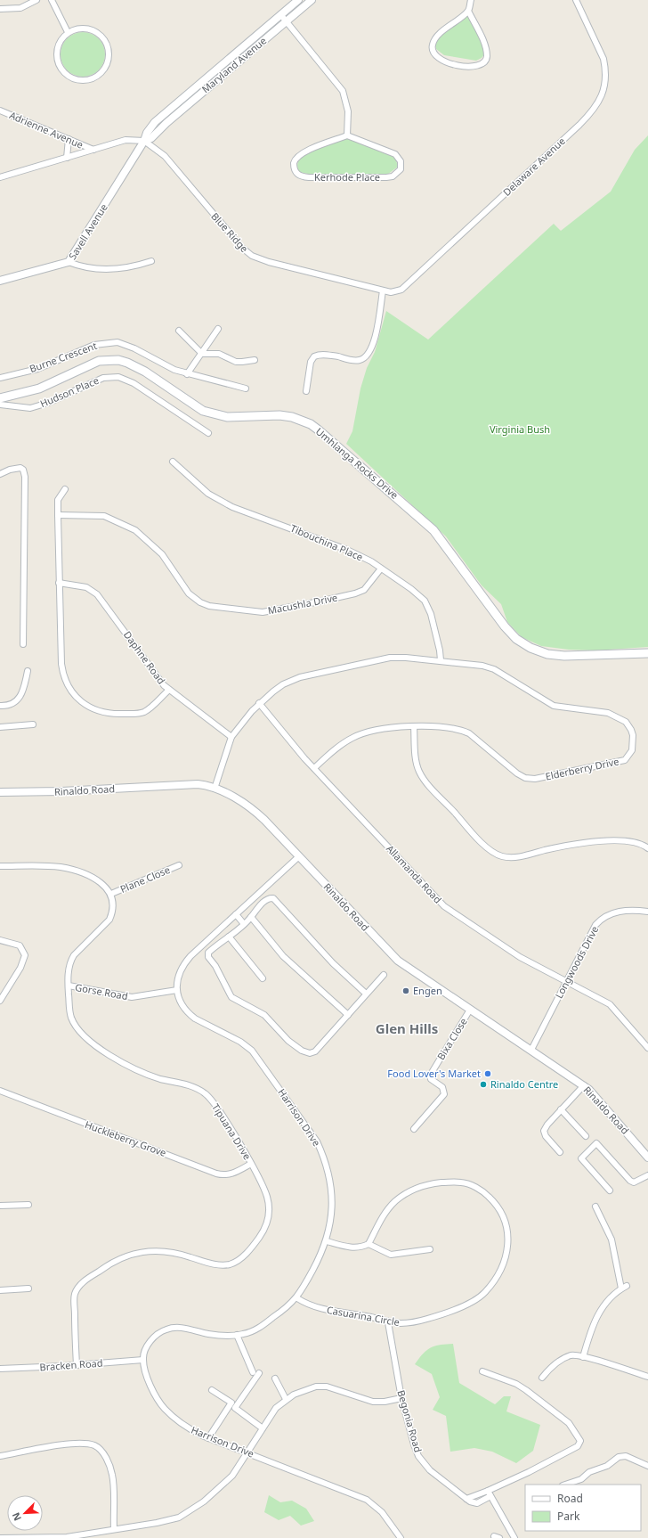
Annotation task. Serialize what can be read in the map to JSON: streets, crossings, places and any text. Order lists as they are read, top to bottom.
{
  "streets": {
    "main road": ["Umhlanga Rocks Drive"],
    "street": [
      "Maryland Avenue",
      "Adrienne Avenue",
      "Delaware Avenue",
      "Kerhode Place",
      "Savell Avenue",
      "Blue Ridge",
      "Burne Crescent",
      "Hudson Place",
      "Tibouchina Place",
      "Macushla Drive",
      "Daphne Road",
      "Elderberry Drive",
      "Rinaldo Road",
      "Allamanda Road",
      "Plane Close",
      "Longwoods Drive",
      "Gorse Road",
      "Bixa Close",
      "Harrison Drive",
      "Tipuana Drive",
      "Huckleberry Grove",
      "Casuarina Circle",
      "Bracken Road",
      "Begonia Road"
    ]
  },
  "crossings": [
    ["Maryland Avenue", "Savell Avenue"],
    ["Delaware Avenue", "Blue Ridge"],
    ["Savell Avenue", "Blue Ridge"],
    ["Tibouchina Place", "Macushla Drive"],
    ["Tibouchina Place", "Elderberry Drive"],
    ["Daphne Road", "Elderberry Drive"],
    ["Elderberry Drive", "Rinaldo Road"],
    ["Elderberry Drive", "Allamanda Road"],
    ["Rinaldo Road", "Longwoods Drive"],
    ["Rinaldo Road", "Bixa Close"],
    ["Rinaldo Road", "Harrison Drive"],
    ["Allamanda Road", "Longwoods Drive"],
    ["Plane Close", "Tipuana Drive"],
    ["Gorse Road", "Harrison Drive"],
    ["Gorse Road", "Tipuana Drive"],
    ["Harrison Drive", "Casuarina Circle"],
    ["Harrison Drive", "Bracken Road"],
    ["Tipuana Drive", "Huckleberry Grove"],
    ["Tipuana Drive", "Bracken Road"],
    ["Casuarina Circle", "Begonia Road"]
  ],
  "districts": ["Glen Hills"],
  "parks": ["Virginia Bush"],
  "places": ["Engen", "Food Lover's Market", "Rinaldo Centre"],
  "legend": ["Road", "Park"],
  "north": "bottom left"
}
